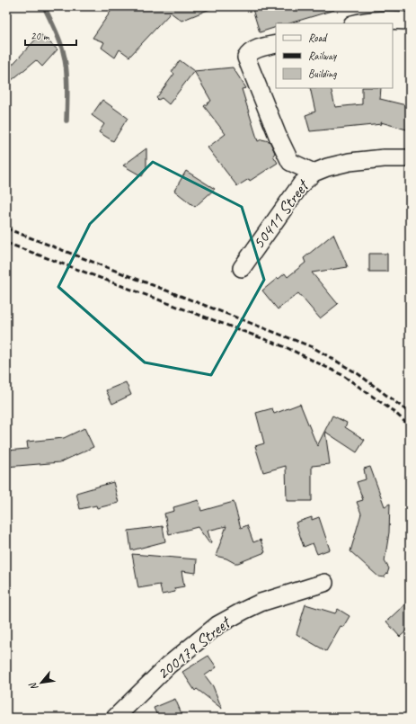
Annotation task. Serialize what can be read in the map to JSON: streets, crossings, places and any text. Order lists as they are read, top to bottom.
{
  "streets": {
    "street": ["50411 Street", "200179 Street"]
  },
  "legend": ["Road", "Railway", "Building"],
  "scale_bar": "20 m",
  "north": "bottom left"
}
